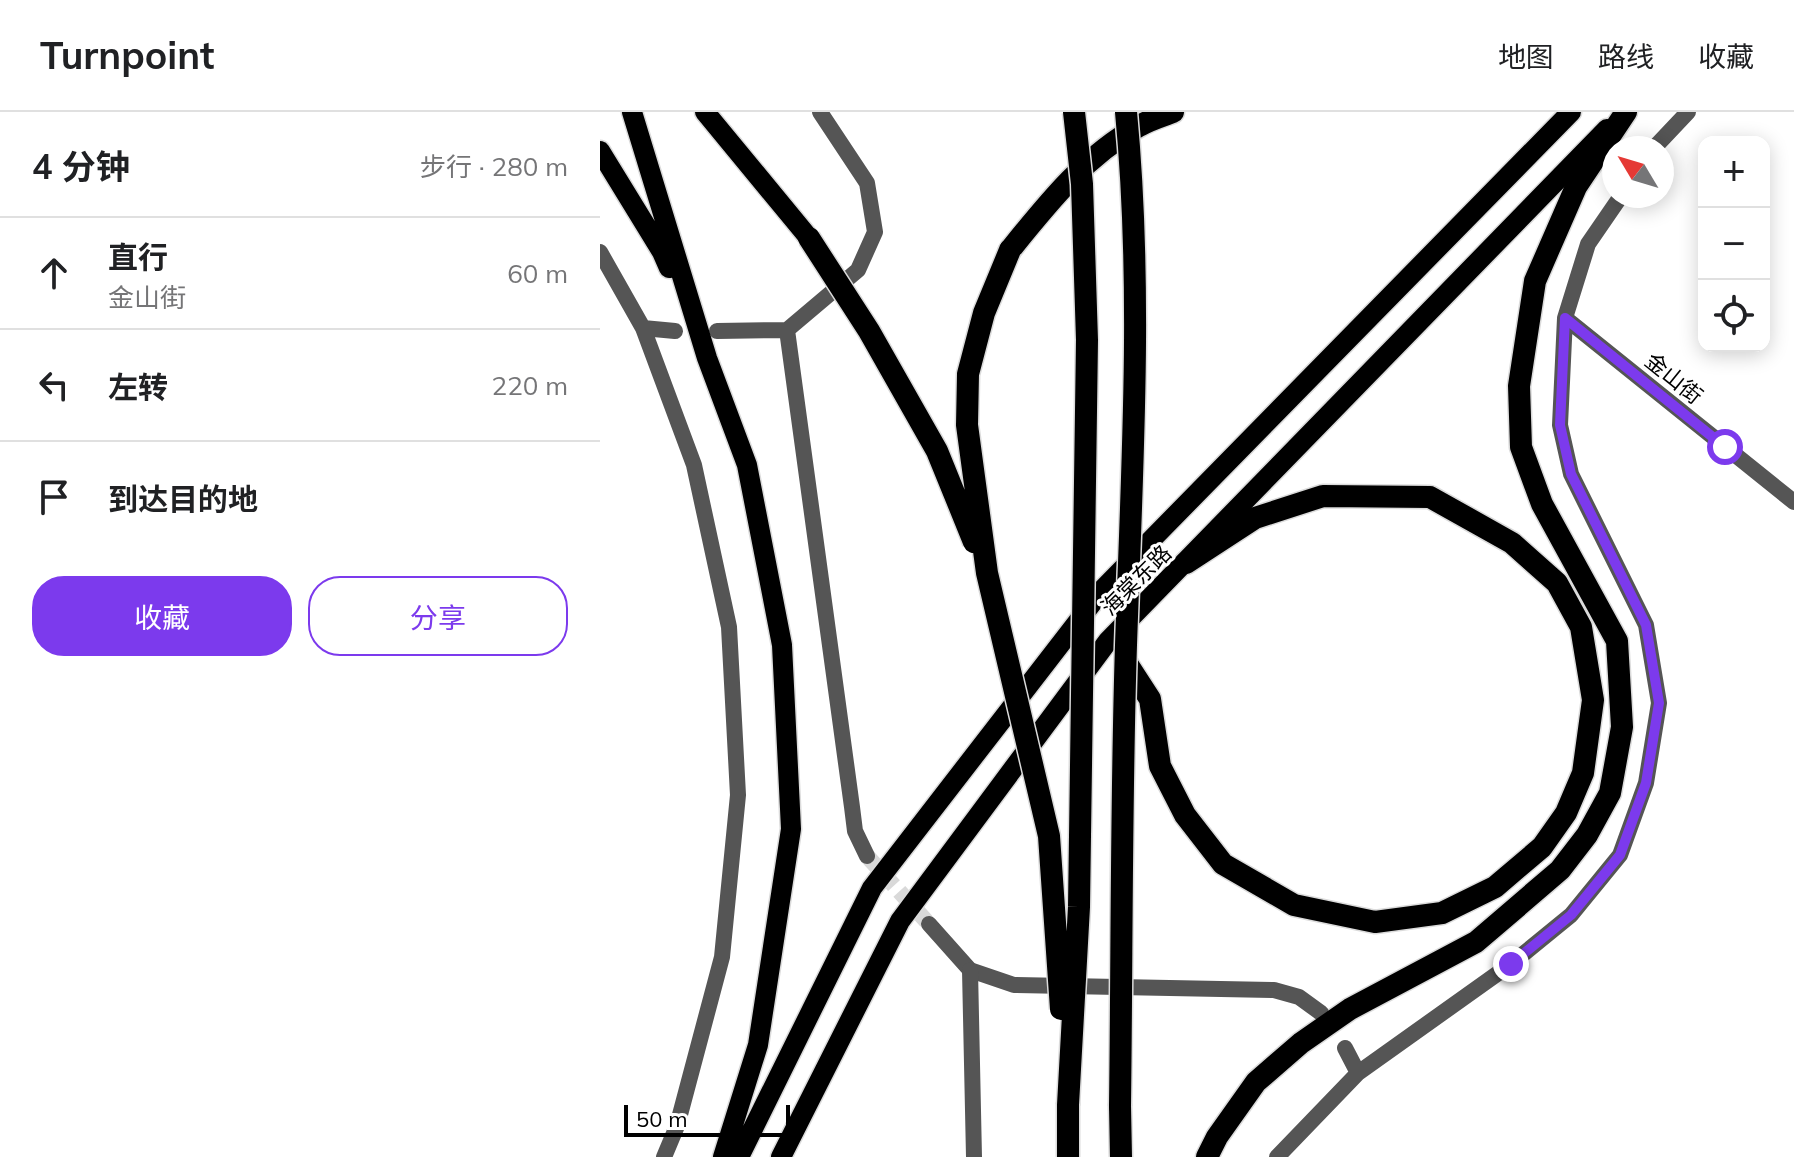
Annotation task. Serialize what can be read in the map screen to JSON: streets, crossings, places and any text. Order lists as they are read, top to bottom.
{
  "streets": {
    "main road": ["海棠东路"],
    "street": ["金山街"]
  },
  "scale_bar": "50 m",
  "north": "top left",
  "page": {
    "header": "Turnpoint",
    "nav": ["地图", "路线", "收藏"],
    "heading": ["4 分钟", "步行 · 280 m"],
    "map_buttons": ["+", "−"],
    "list": [
      ["直行", "金山街", "60 m"],
      ["左转", "220 m"],
      "到达目的地"
    ],
    "buttons": ["收藏", "分享"],
    "scale": "50 m"
  }
}
